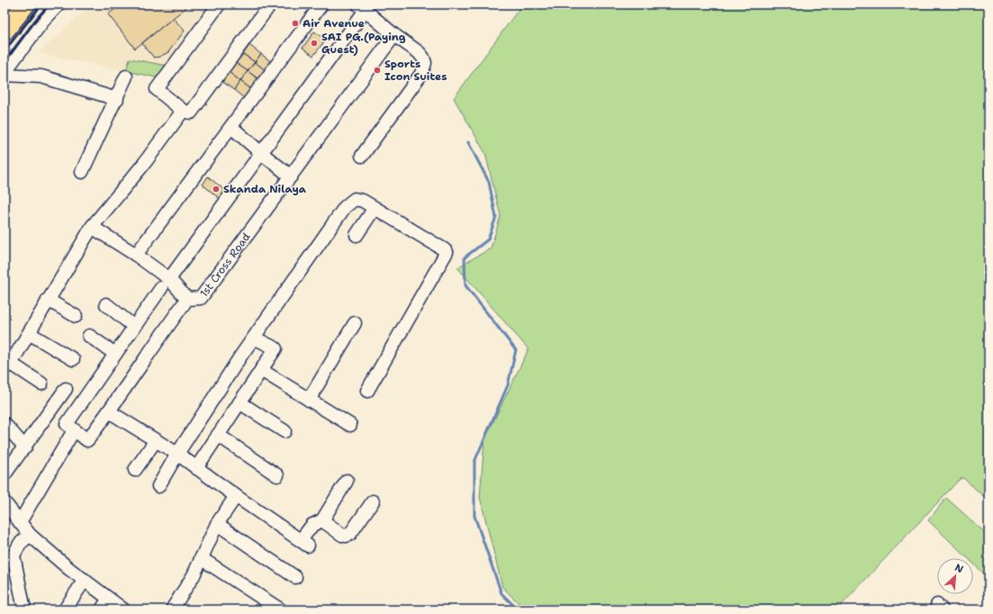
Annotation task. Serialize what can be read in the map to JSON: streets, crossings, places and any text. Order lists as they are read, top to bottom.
{
  "streets": {
    "street": ["1st Cross Road"]
  },
  "places": [
    "Air Avenue",
    "SAI PG.(Paying Guest)",
    "Sports Icon Suites",
    "Skanda Nilaya"
  ],
  "north": "top right"
}
